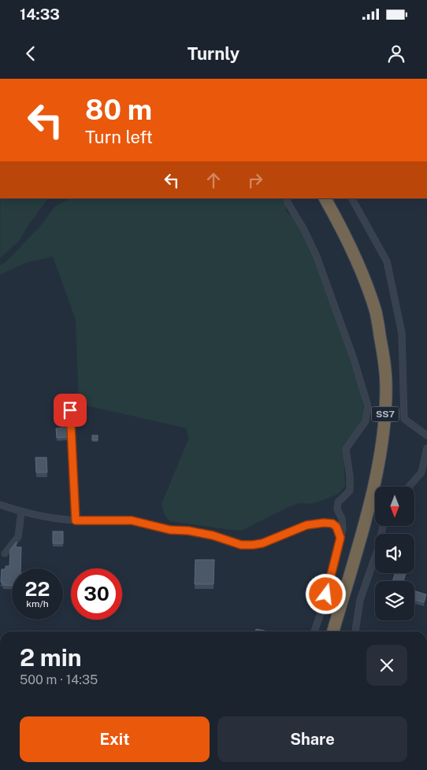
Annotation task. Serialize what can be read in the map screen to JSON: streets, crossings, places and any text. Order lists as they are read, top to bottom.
{
  "streets": {
    "highway": ["SS7"]
  },
  "north": "bottom",
  "page": {
    "status": "14:33",
    "header": "Turnly",
    "turn": ["80 m", "Turn left"],
    "speed": "22 km/h",
    "limit": "30",
    "heading": ["2 min", "500 m · 14:35"],
    "buttons": ["Exit", "Share"]
  }
}
